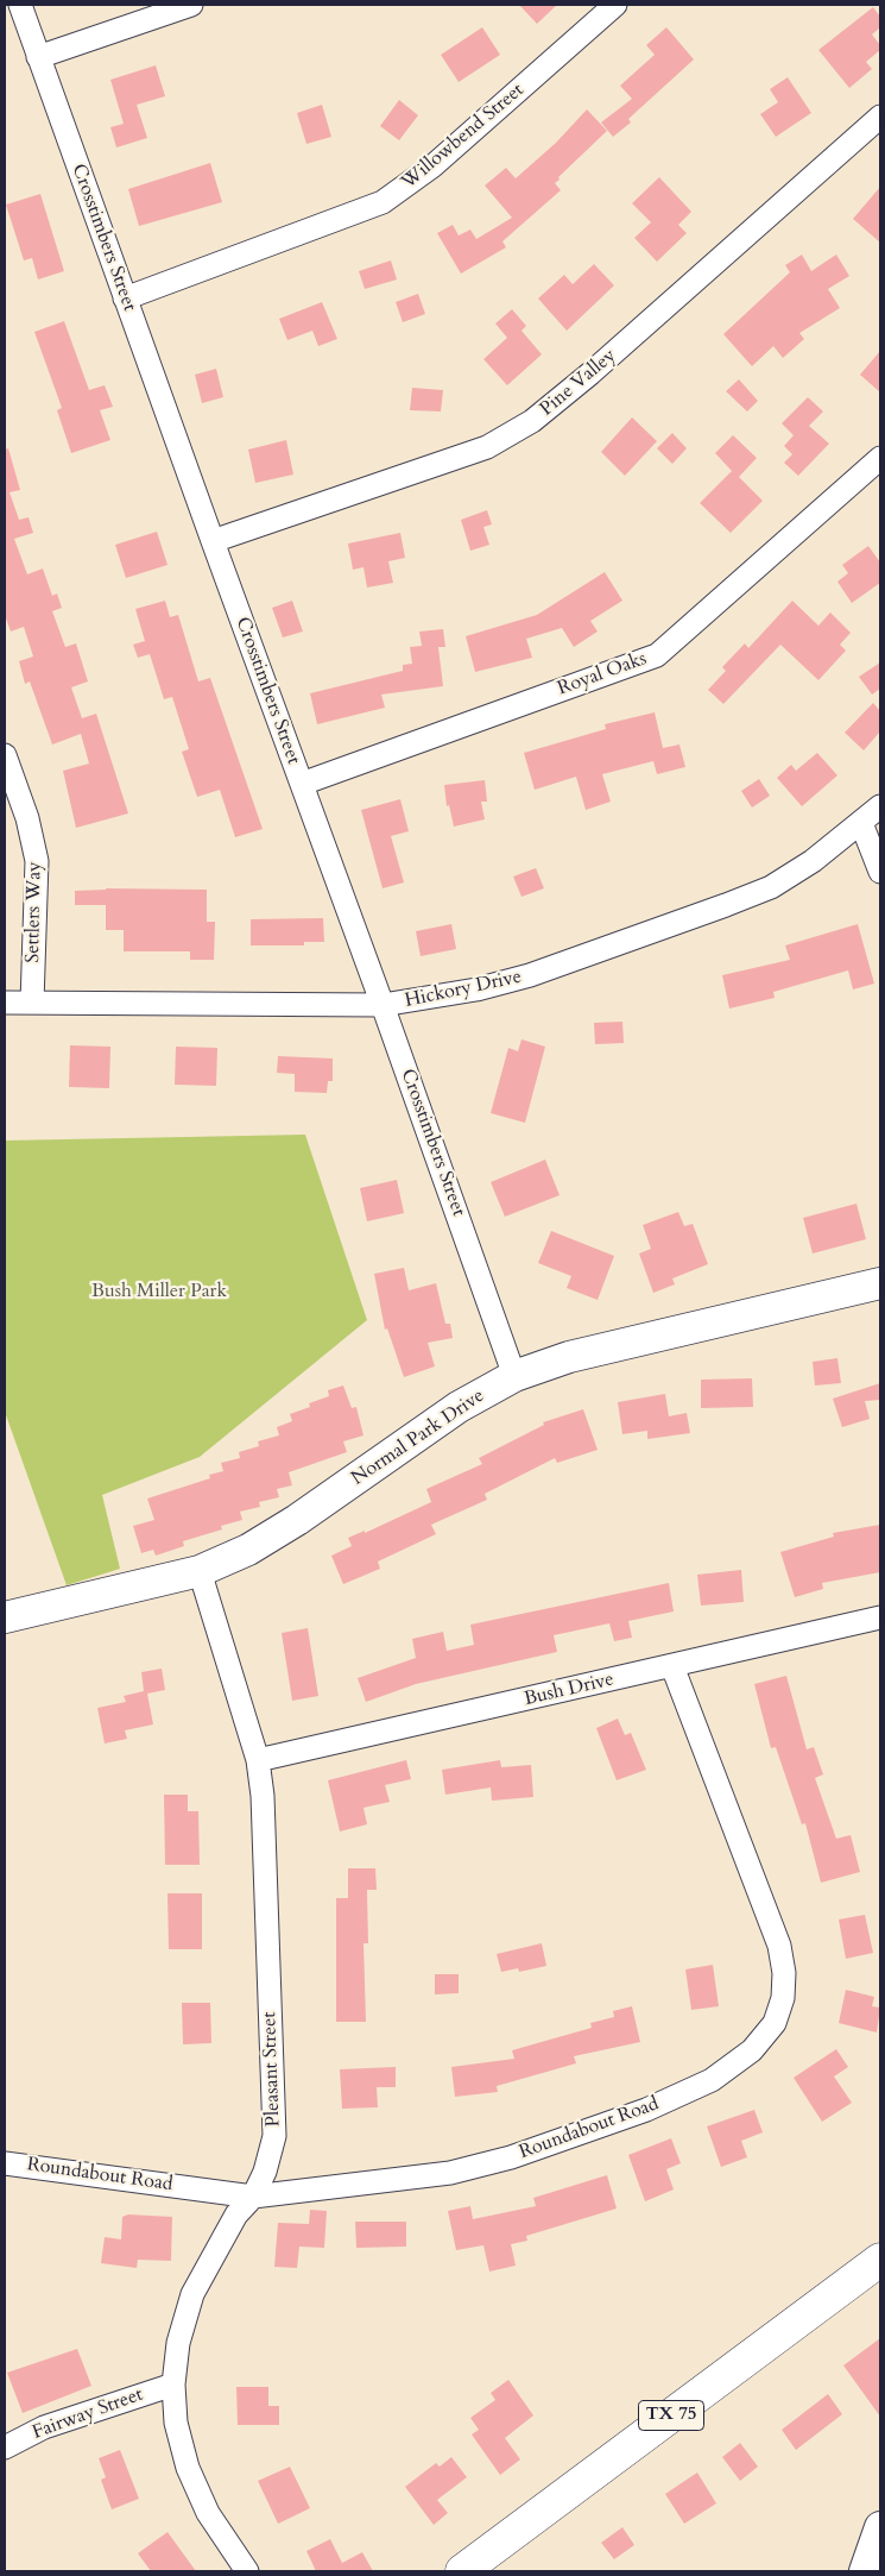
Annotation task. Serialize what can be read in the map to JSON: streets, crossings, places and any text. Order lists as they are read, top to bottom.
{
  "streets": {
    "main road": ["TX 75"],
    "street": [
      "Willowbend Street",
      "Crosstimbers Street",
      "Pine Valley",
      "Royal Oaks",
      "Settlers Way",
      "Hickory Drive",
      "Normal Park Drive",
      "Bush Drive",
      "Pleasant Street",
      "Roundabout Road",
      "Fairway Street"
    ]
  },
  "crossings": [
    ["Willowbend Street", "Crosstimbers Street"],
    ["Crosstimbers Street", "Pine Valley"],
    ["Crosstimbers Street", "Royal Oaks"],
    ["Crosstimbers Street", "Hickory Drive"],
    ["Crosstimbers Street", "Normal Park Drive"],
    ["Settlers Way", "Hickory Drive"],
    ["Normal Park Drive", "Pleasant Street"],
    ["Bush Drive", "Pleasant Street"],
    ["Bush Drive", "Roundabout Road"],
    ["Pleasant Street", "Roundabout Road"],
    ["Pleasant Street", "Fairway Street"]
  ],
  "parks": ["Bush Miller Park"]
}
